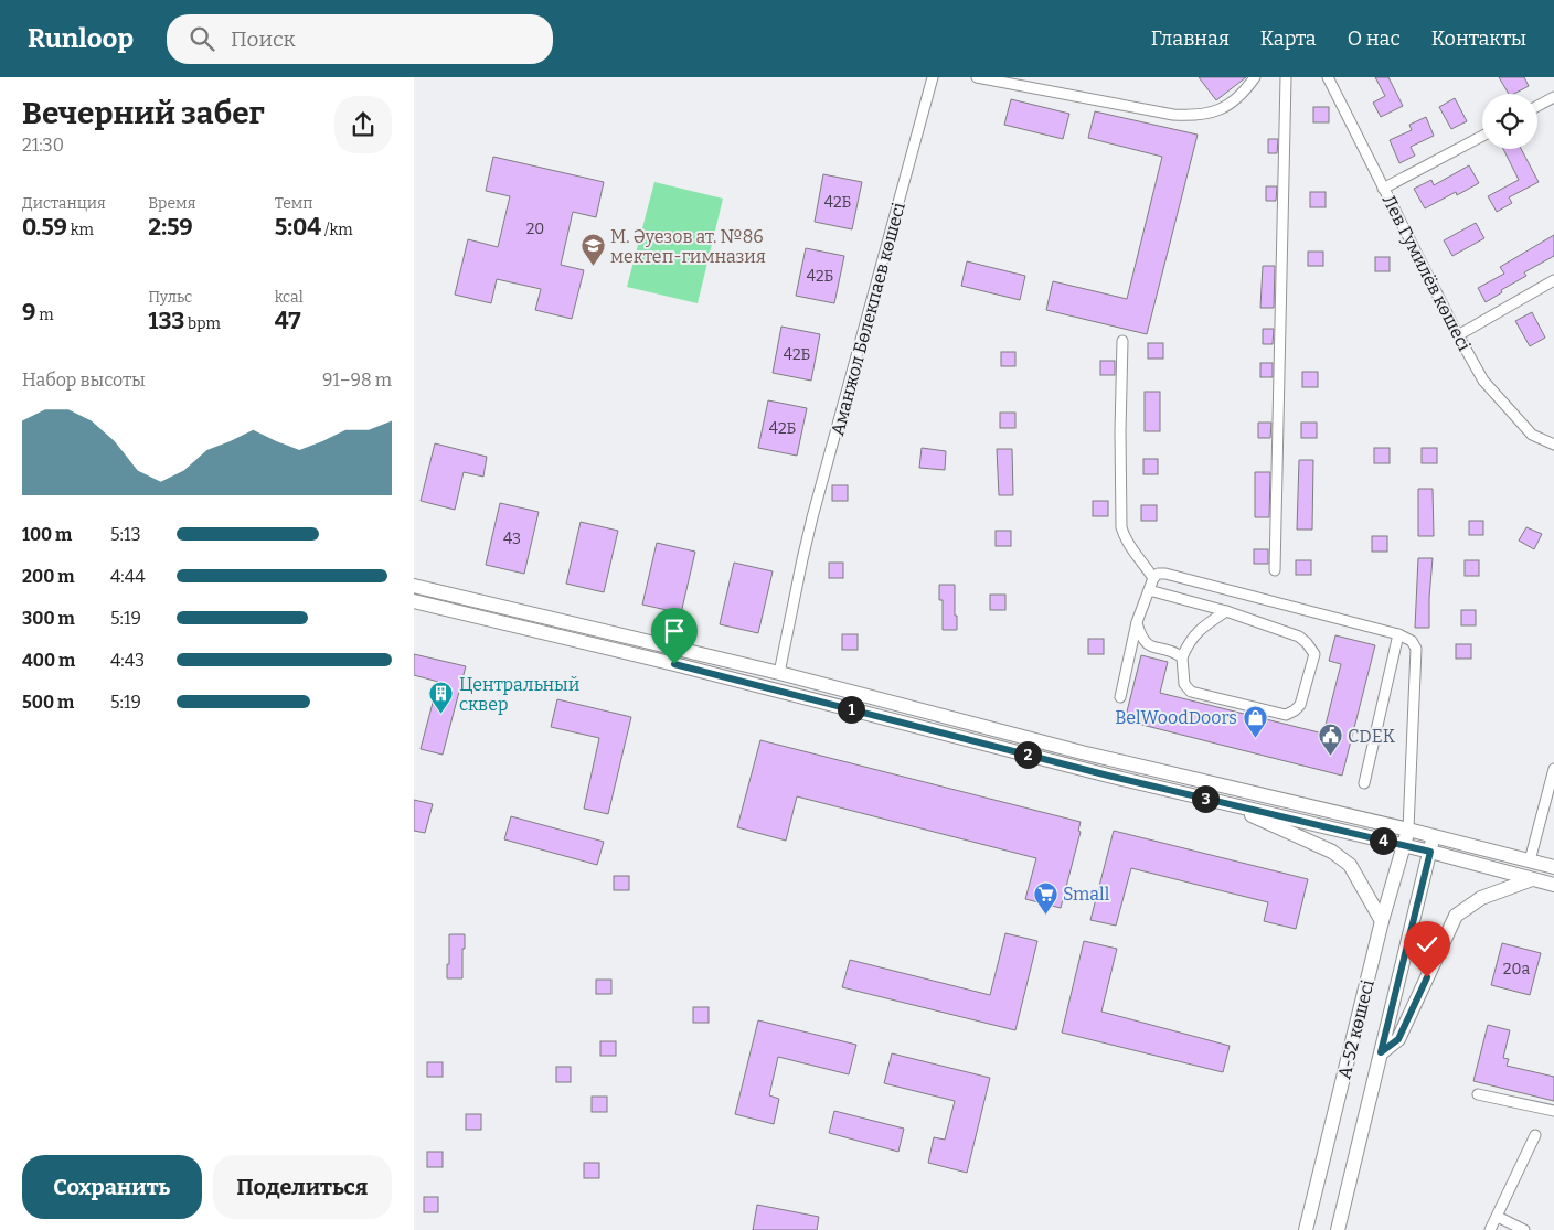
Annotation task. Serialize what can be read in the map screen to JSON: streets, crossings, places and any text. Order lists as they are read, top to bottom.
{
  "streets": {
    "street": ["Лев Гумилёв көшесі", "Аманжол Бөлекпаев көшесі", "А-52 көшесі"]
  },
  "places": {
    "school or university": ["М. Әуезов ат. №86 мектеп-гимназия"],
    "building": ["Центральный сквер"],
    "shop": ["BelWoodDoors"],
    "public building": ["CDEK"],
    "supermarket": ["Small"]
  },
  "house_numbers": [
    "42Б",
    "20",
    "42Б",
    "42Б",
    "42Б",
    "43",
    "20а"
  ],
  "page": {
    "header": "Runloop",
    "search": "Поиск",
    "nav": [
      "Главная",
      "Карта",
      "О нас",
      "Контакты"
    ],
    "heading": ["Вечерний забег", "21:30"],
    "stats": [
      ["Дистанция", "0.59 km"],
      ["Время", "2:59"],
      ["Темп", "5:04 /km"],
      ["9 m"],
      ["Пульс", "133 bpm"],
      ["kcal", "47"]
    ],
    "chart": ["Набор высоты", "91–98 m"],
    "list": [
      {
        "name": "100 m",
        "note": "5:13"
      },
      {
        "name": "200 m",
        "note": "4:44"
      },
      {
        "name": "300 m",
        "note": "5:19"
      },
      {
        "name": "400 m",
        "note": "4:43"
      },
      {
        "name": "500 m",
        "note": "5:19"
      }
    ],
    "pins": [
      "1",
      "2",
      "3",
      "4"
    ],
    "buttons": ["Сохранить", "Поделиться"]
  }
}
